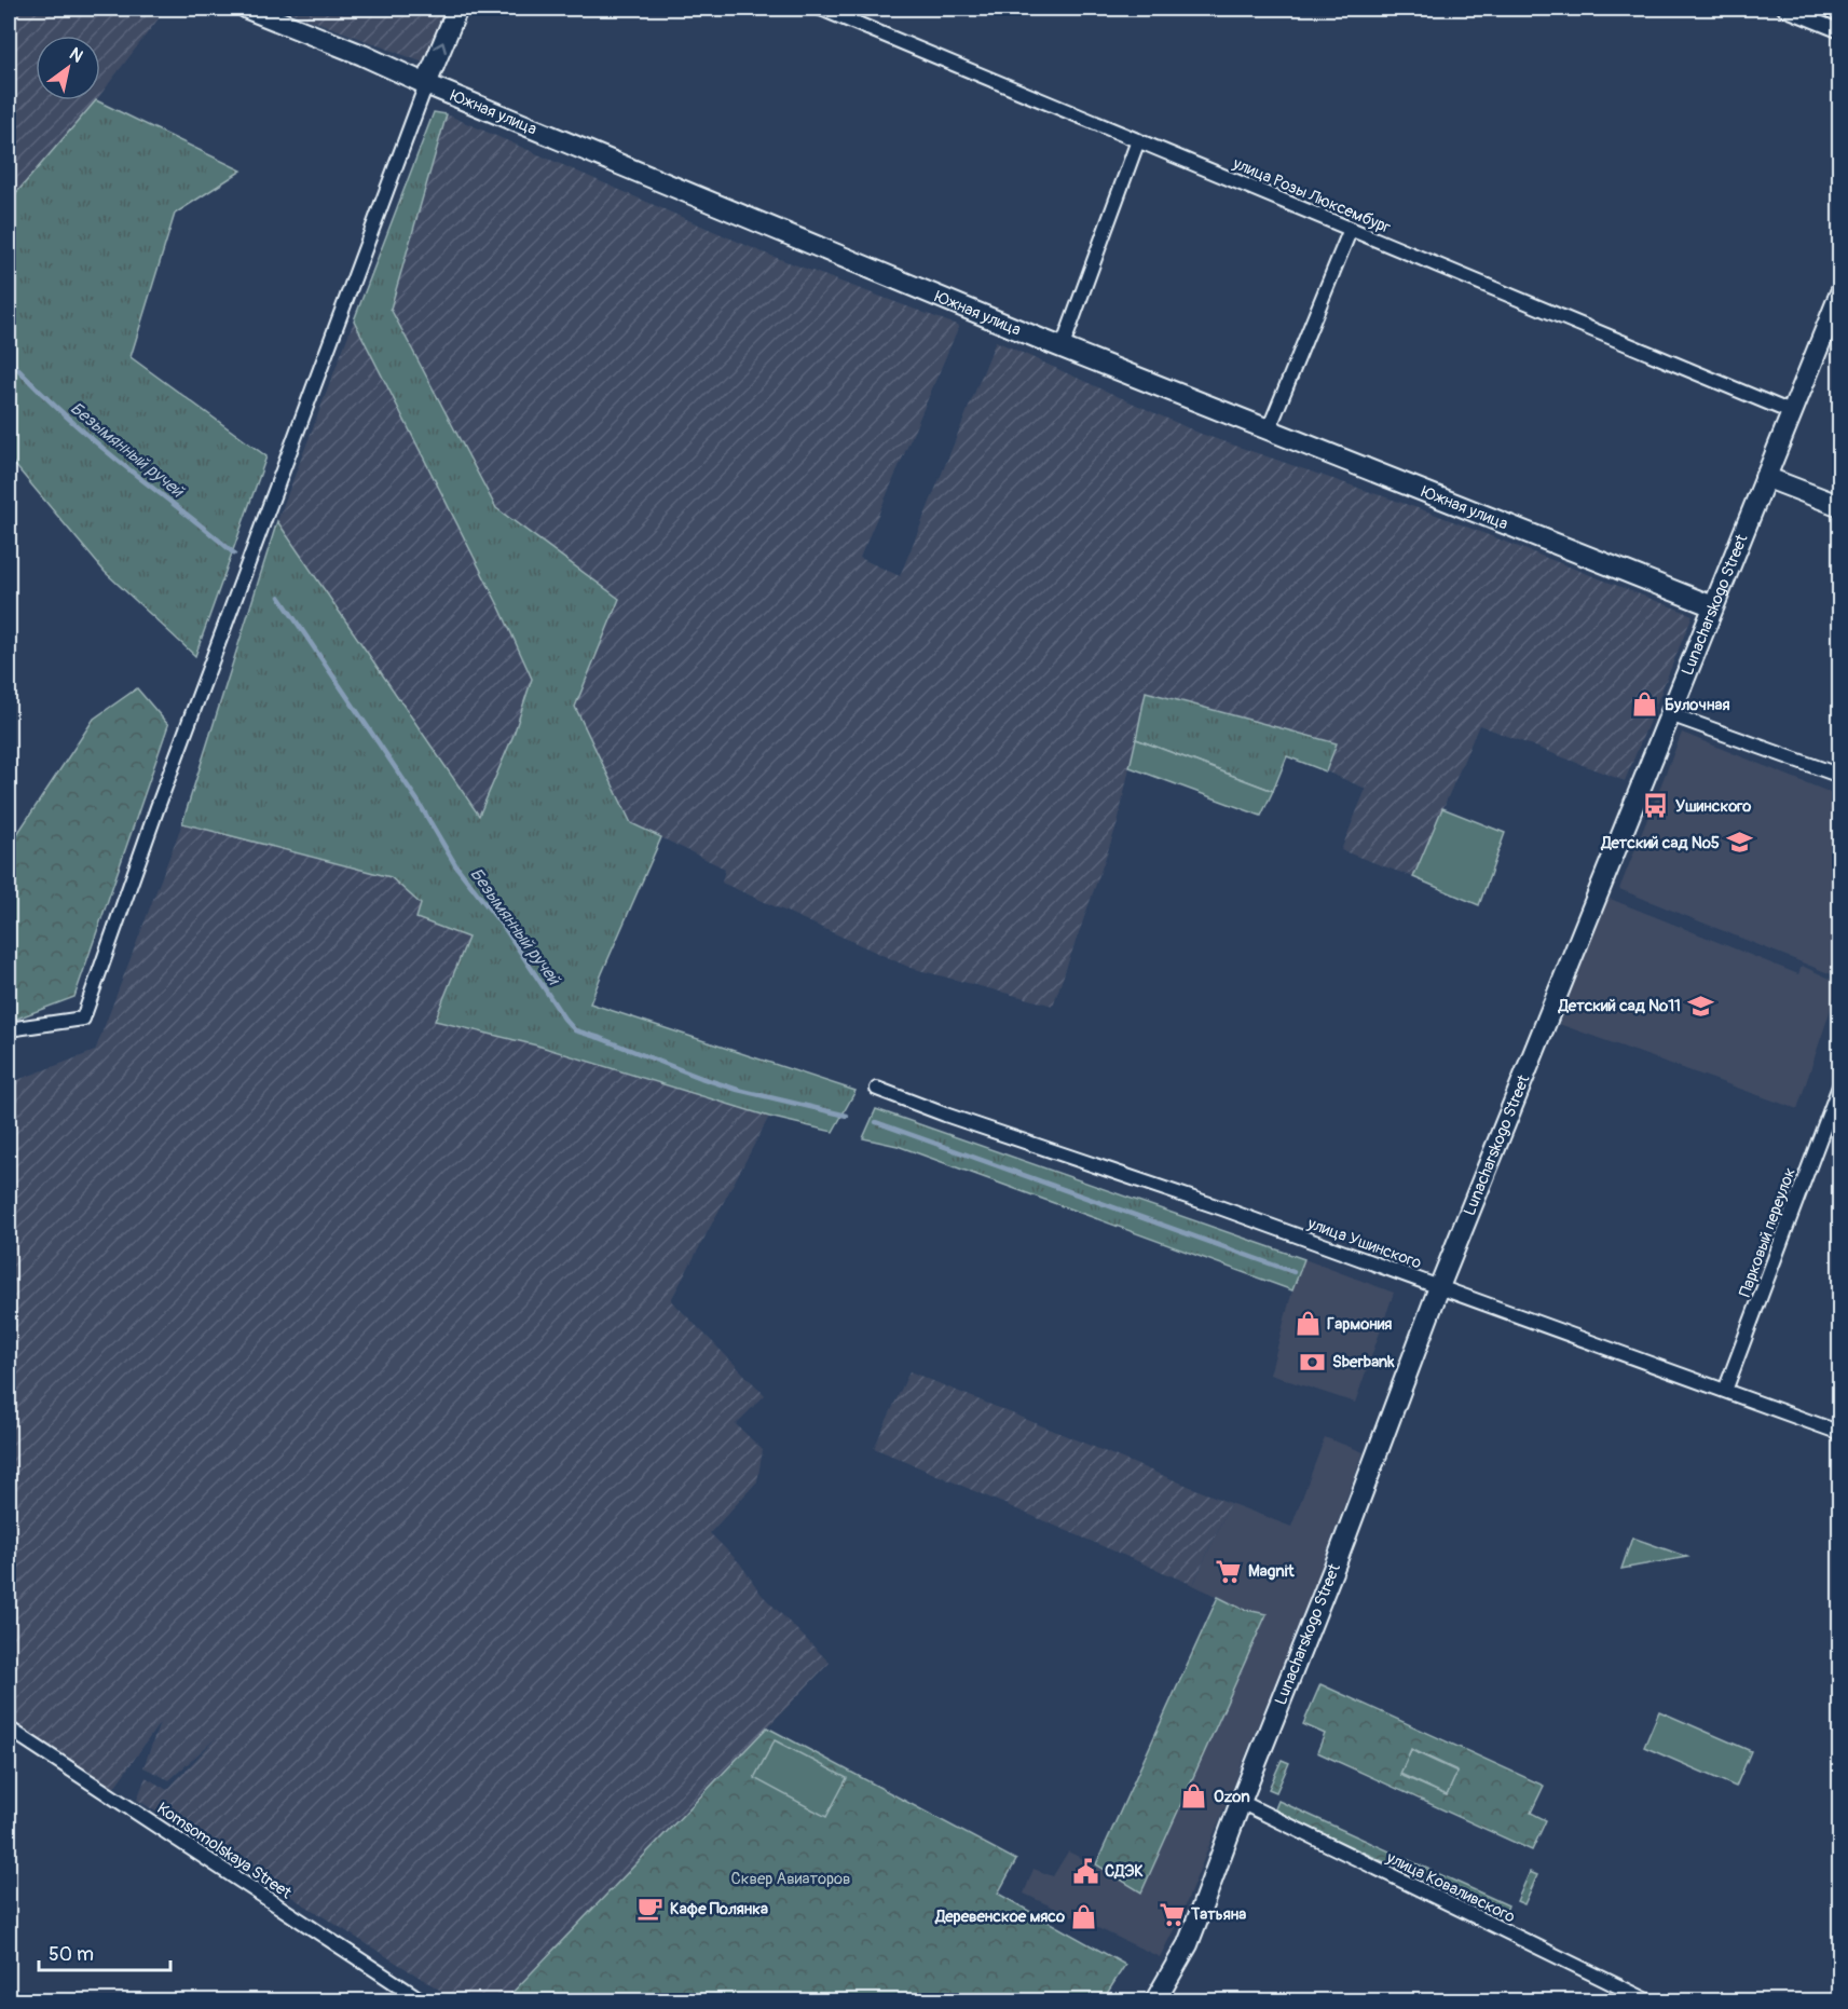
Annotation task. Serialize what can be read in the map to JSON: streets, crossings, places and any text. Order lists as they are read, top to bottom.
{
  "streets": {
    "street": [
      "Южная улица",
      "улица Розы Люксембург",
      "Lunacharskogo Street",
      "Парковый переулок",
      "улица Ушинского",
      "Komsomolskaya Street",
      "улица Коваливского"
    ]
  },
  "crossings": [
    ["Южная улица", "Lunacharskogo Street"],
    ["улица Розы Люксембург", "Lunacharskogo Street"],
    ["Lunacharskogo Street", "улица Ушинского"],
    ["Lunacharskogo Street", "улица Коваливского"],
    ["Парковый переулок", "улица Ушинского"]
  ],
  "water": ["Безымянный ручей"],
  "parks": ["Сквер Авиаторов"],
  "places": {
    "shop": [
      "Булочная",
      "Гармония",
      "Ozon",
      "Деревенское мясо"
    ],
    "bus stop": ["Ушинского"],
    "school or university": ["Детский сад №5", "Детский сад №11"],
    "bank": ["Sberbank"],
    "supermarket": ["Magnit", "Татьяна"],
    "public building": ["СДЭК"],
    "cafe": ["Кафе Полянка"]
  },
  "scale_bar": "50 m",
  "north": "top right"
}
